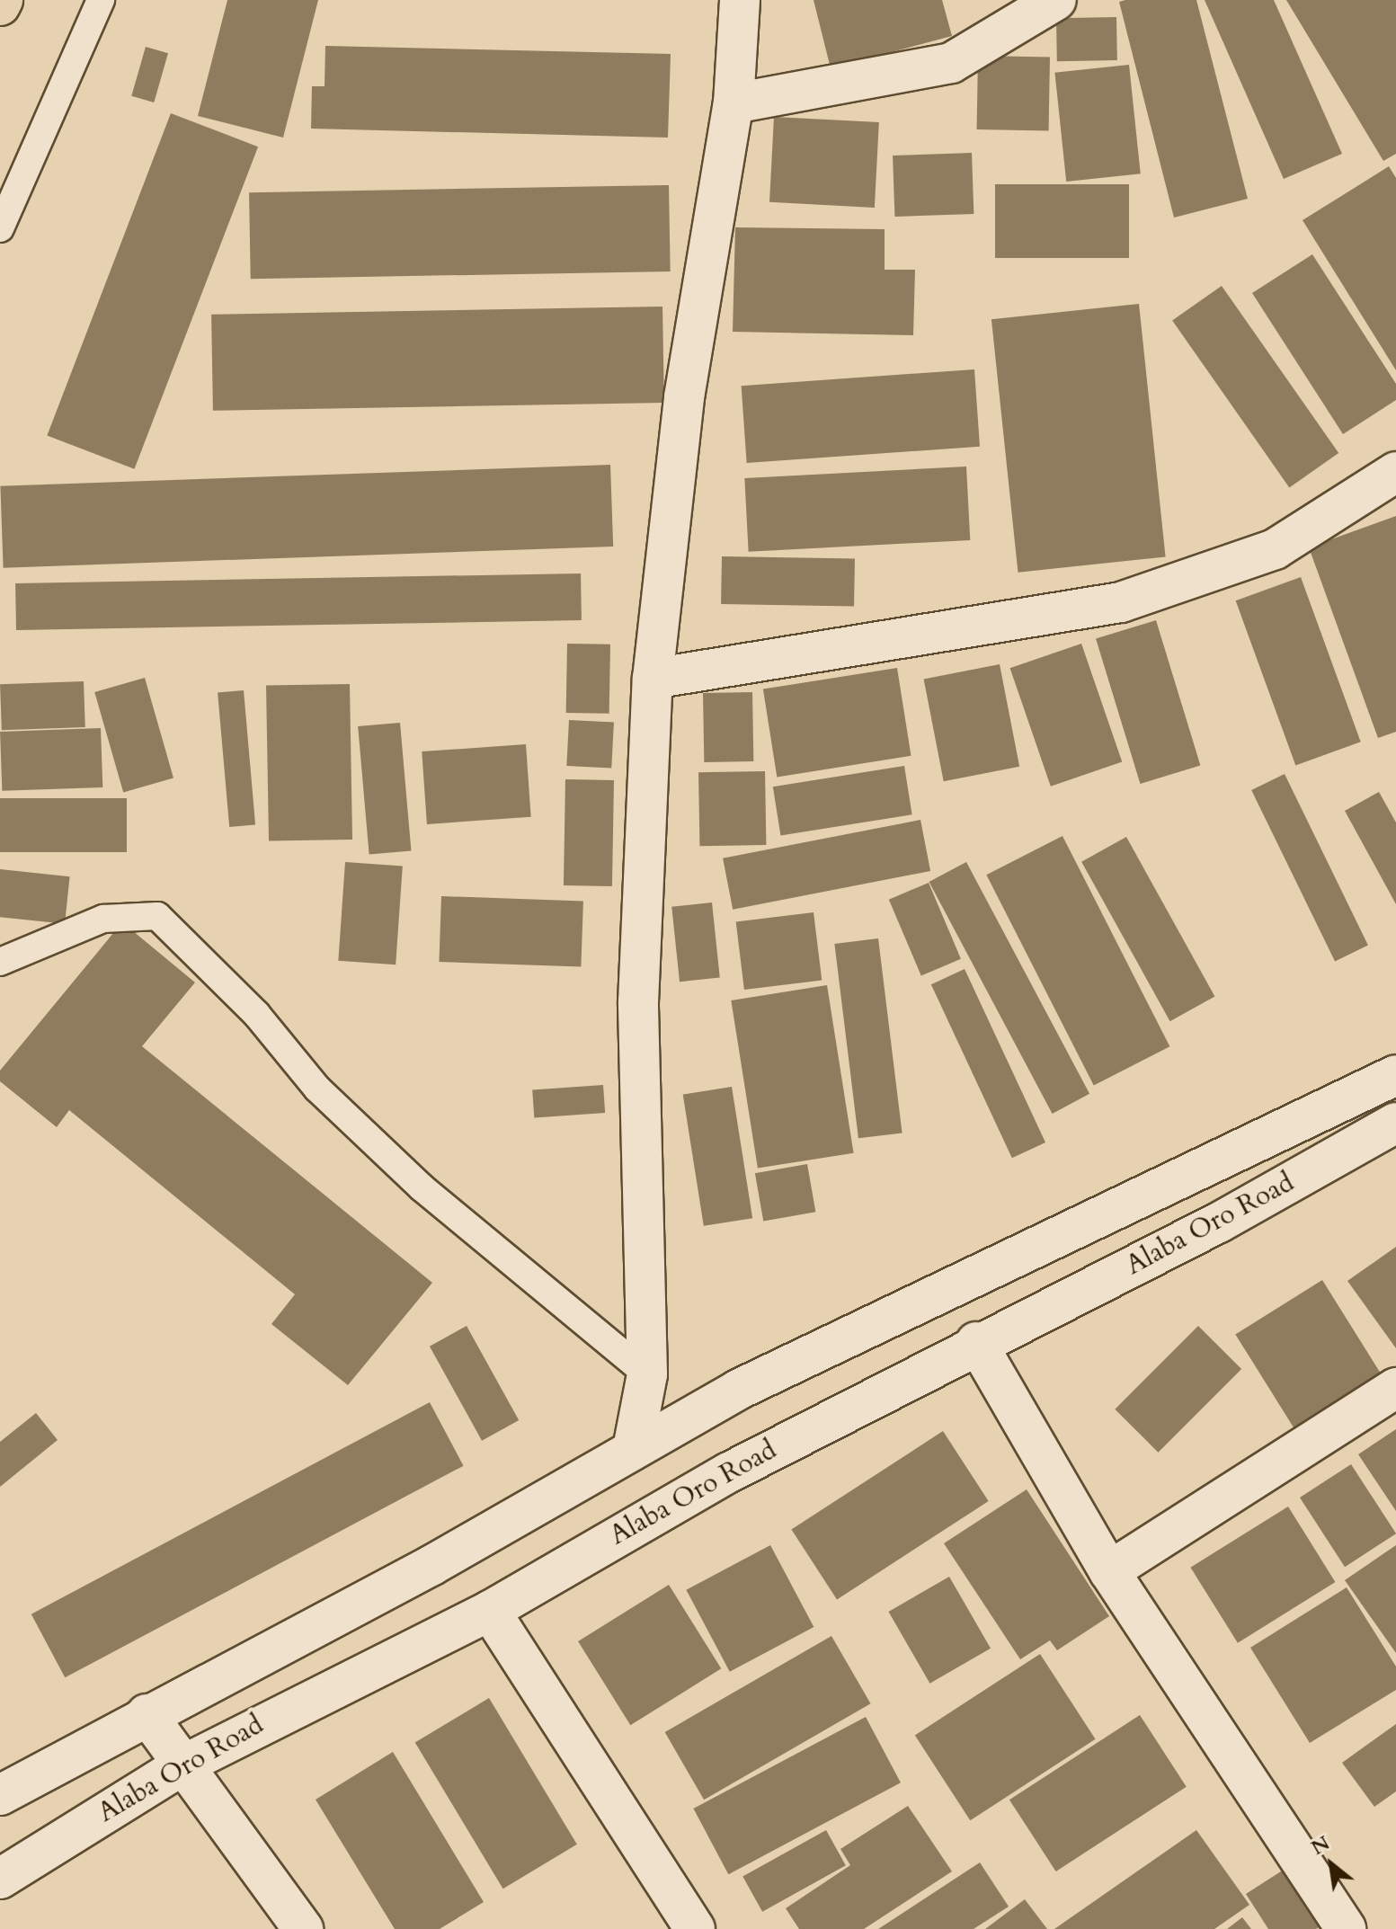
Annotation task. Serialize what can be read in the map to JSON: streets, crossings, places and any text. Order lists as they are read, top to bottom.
{
  "streets": {
    "street": ["Alaba Oro Road"]
  },
  "north": "top left"
}
